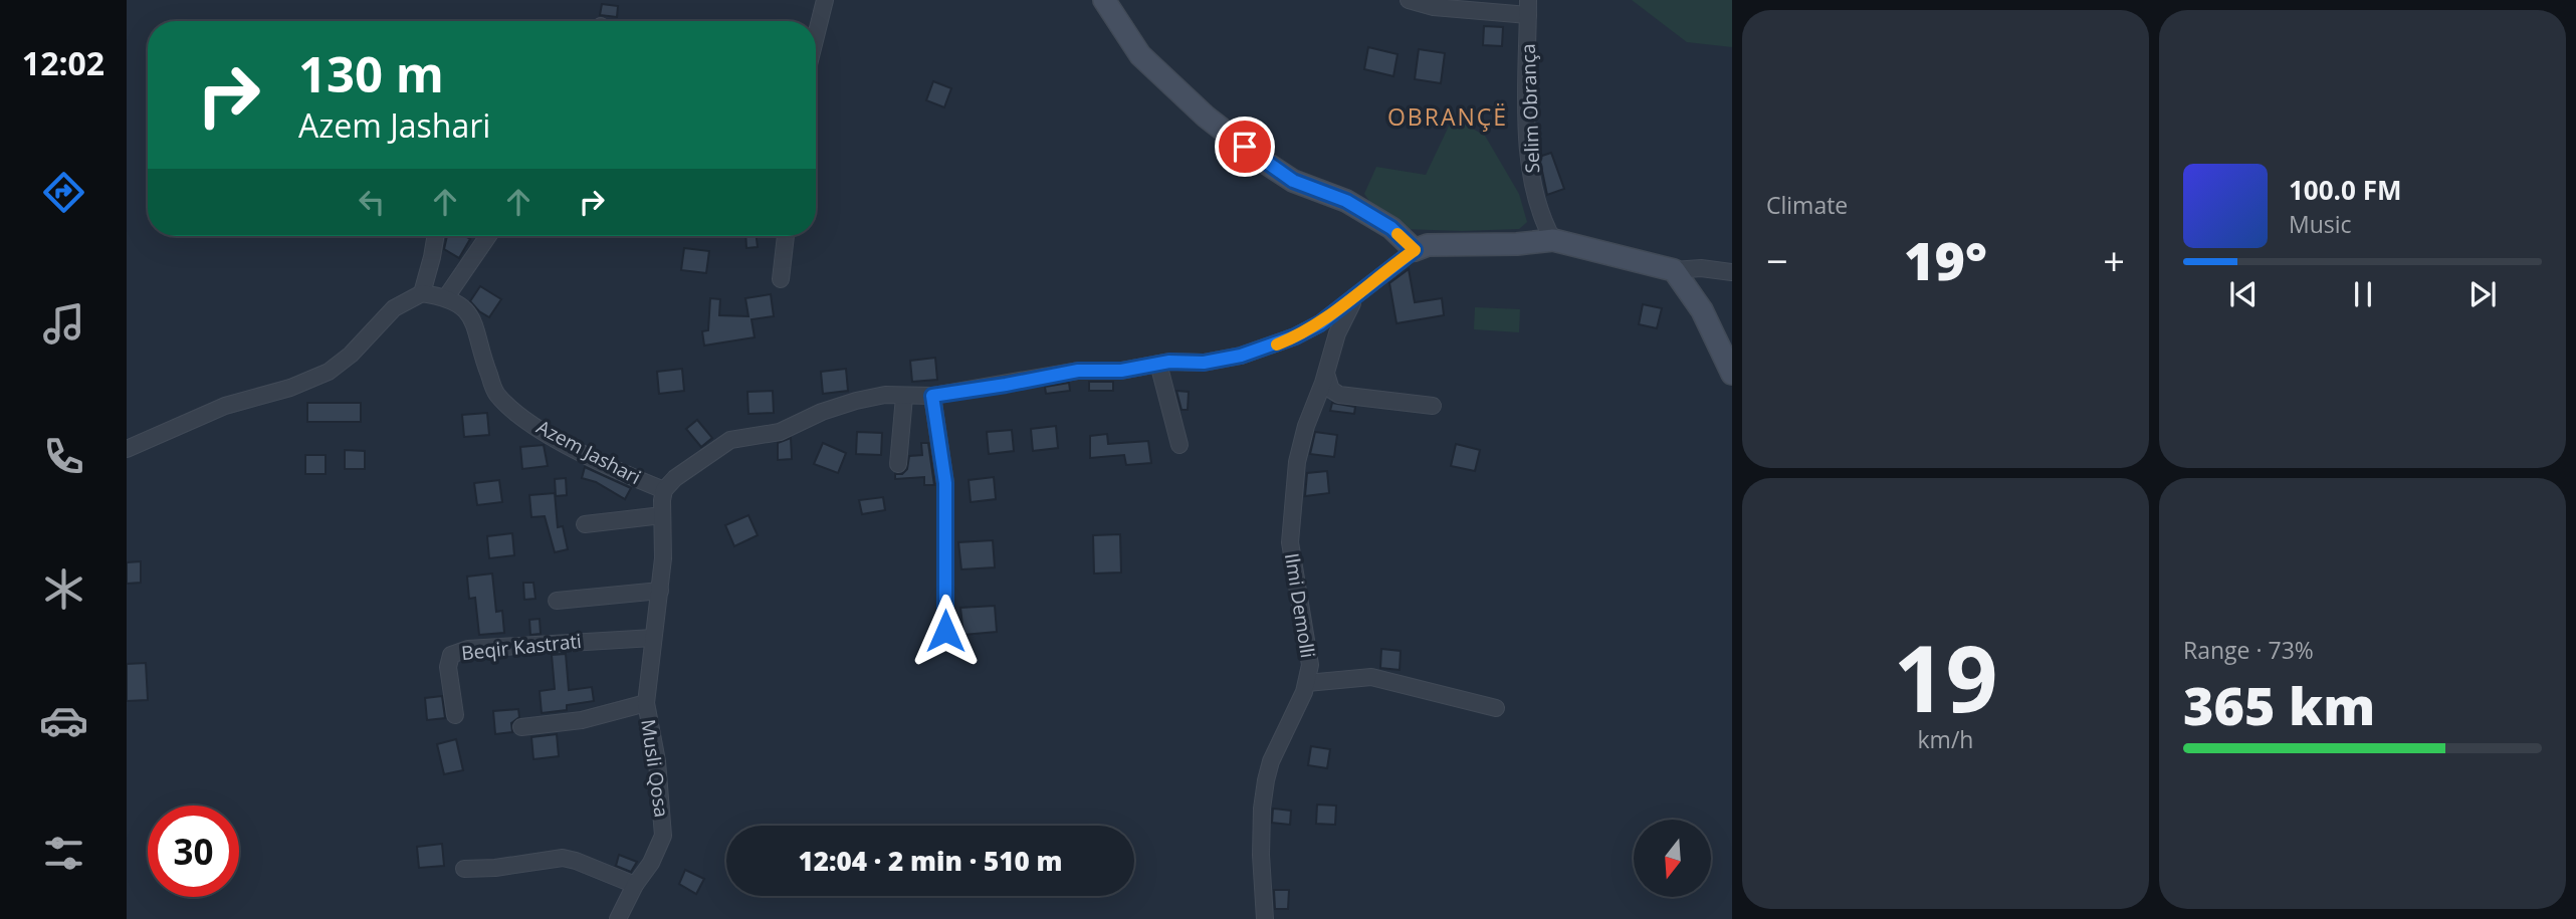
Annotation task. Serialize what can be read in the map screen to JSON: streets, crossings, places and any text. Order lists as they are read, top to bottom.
{
  "streets": {
    "street": [
      "Selim Obrança",
      "Azem Jashari",
      "Ilmi Demolli",
      "Beqir Kastrati",
      "Musli Qosa"
    ]
  },
  "crossings": [
    ["Azem Jashari", "Ilmi Demolli"]
  ],
  "districts": ["OBRANÇË"],
  "north": "bottom",
  "page": {
    "tabs": "12:02",
    "tile": [
      "Climate",
      ["19", "km/h"],
      ["Range · 73%", "365 km"]
    ],
    "turn": ["130 m", "Azem Jashari"],
    "song": ["100.0 FM", "Music"],
    "heat": ["−", "19°", "+"],
    "limit": "30",
    "trip": "12:04 · 2 min · 510 m"
  }
}
